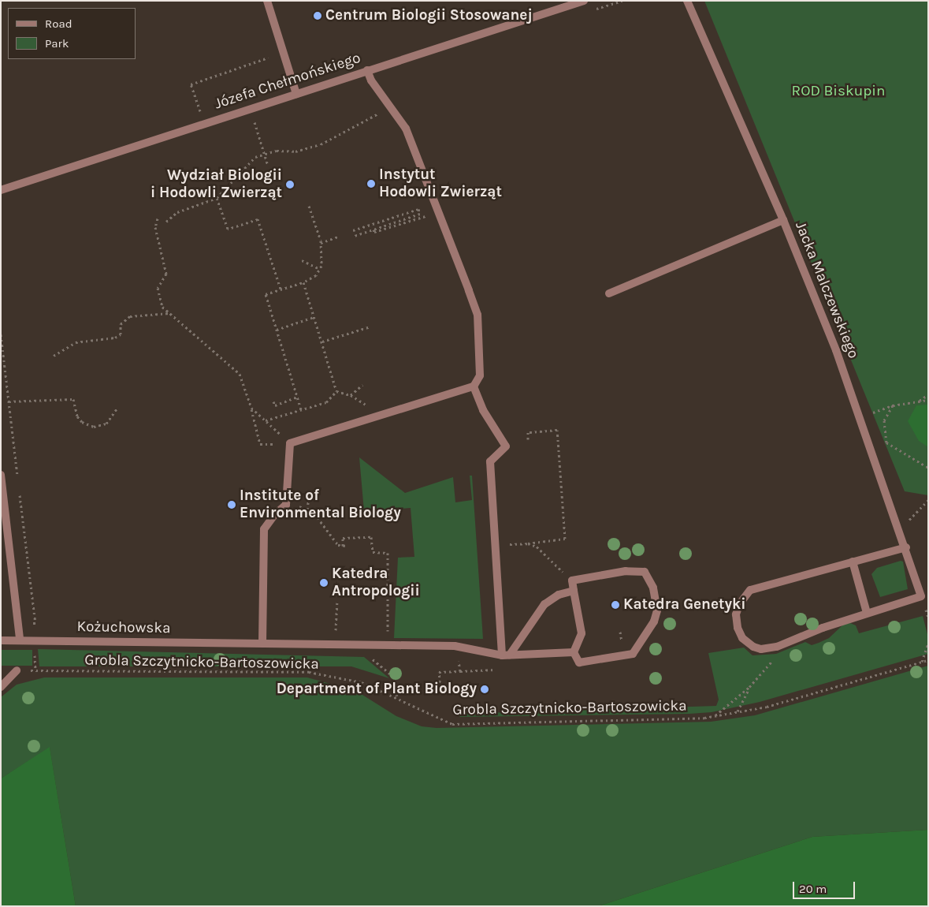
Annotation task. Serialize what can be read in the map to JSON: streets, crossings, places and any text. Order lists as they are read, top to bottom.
{
  "streets": {
    "street": ["Józefa Chełmońskiego", "Jacka Malczewskiego", "Kożuchowska"],
    "path": ["Grobla Szczytnicko-Bartoszowicka"]
  },
  "parks": ["ROD Biskupin"],
  "places": [
    "Centrum Biologii Stosowanej",
    "Instytut Hodowli Zwierząt",
    "Wydział Biologii i Hodowli Zwierząt",
    "Institute of Environmental Biology",
    "Katedra Antropologii",
    "Katedra Genetyki",
    "Department of Plant Biology"
  ],
  "legend": ["Road", "Park"],
  "scale_bar": "20 m"
}
